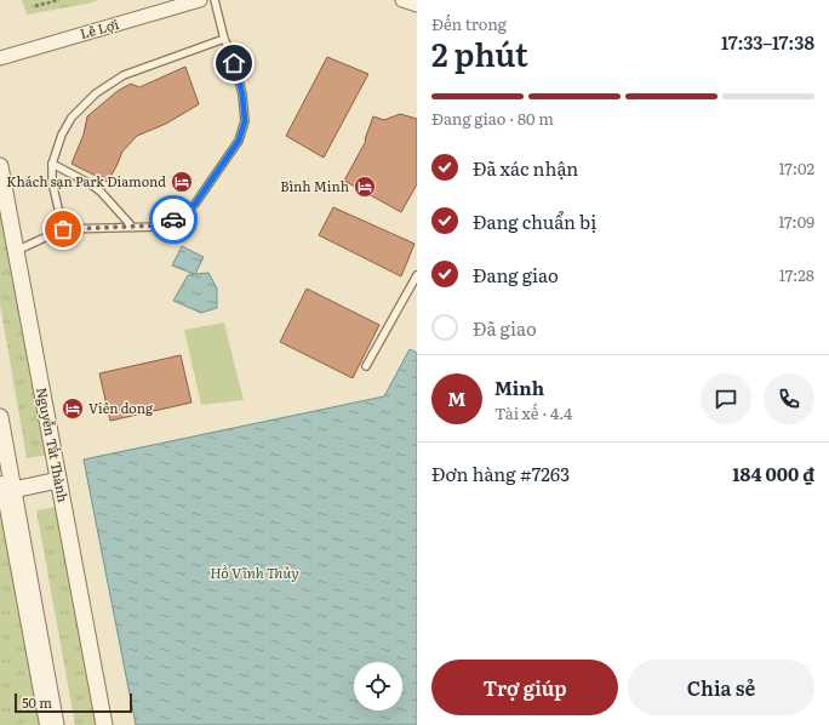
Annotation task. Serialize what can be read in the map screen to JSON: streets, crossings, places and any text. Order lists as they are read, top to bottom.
{
  "streets": {
    "street": ["Lê Lợi", "Nguyễn Tất Thành"]
  },
  "water": ["Hồ Vĩnh Thủy"],
  "places": {
    "hotel": ["Khách sạn Park Diamond", "Bình Minh", "Viên dong"]
  },
  "scale_bar": "50 m",
  "page": {
    "heading": ["2 phút", "Đến trong", "17:33–17:38"],
    "panel": [
      "Minh",
      "Tài xế · 4.4",
      "Đơn hàng #7263",
      "184 000 ₫"
    ],
    "bar": "Đang giao · 80 m",
    "list": [
      ["Đã xác nhận", "17:02"],
      ["Đang chuẩn bị", "17:09"],
      ["Đang giao", "17:28"],
      "Đã giao"
    ],
    "round": "M",
    "buttons": ["Trợ giúp", "Chia sẻ"],
    "scale": "50 m"
  }
}
